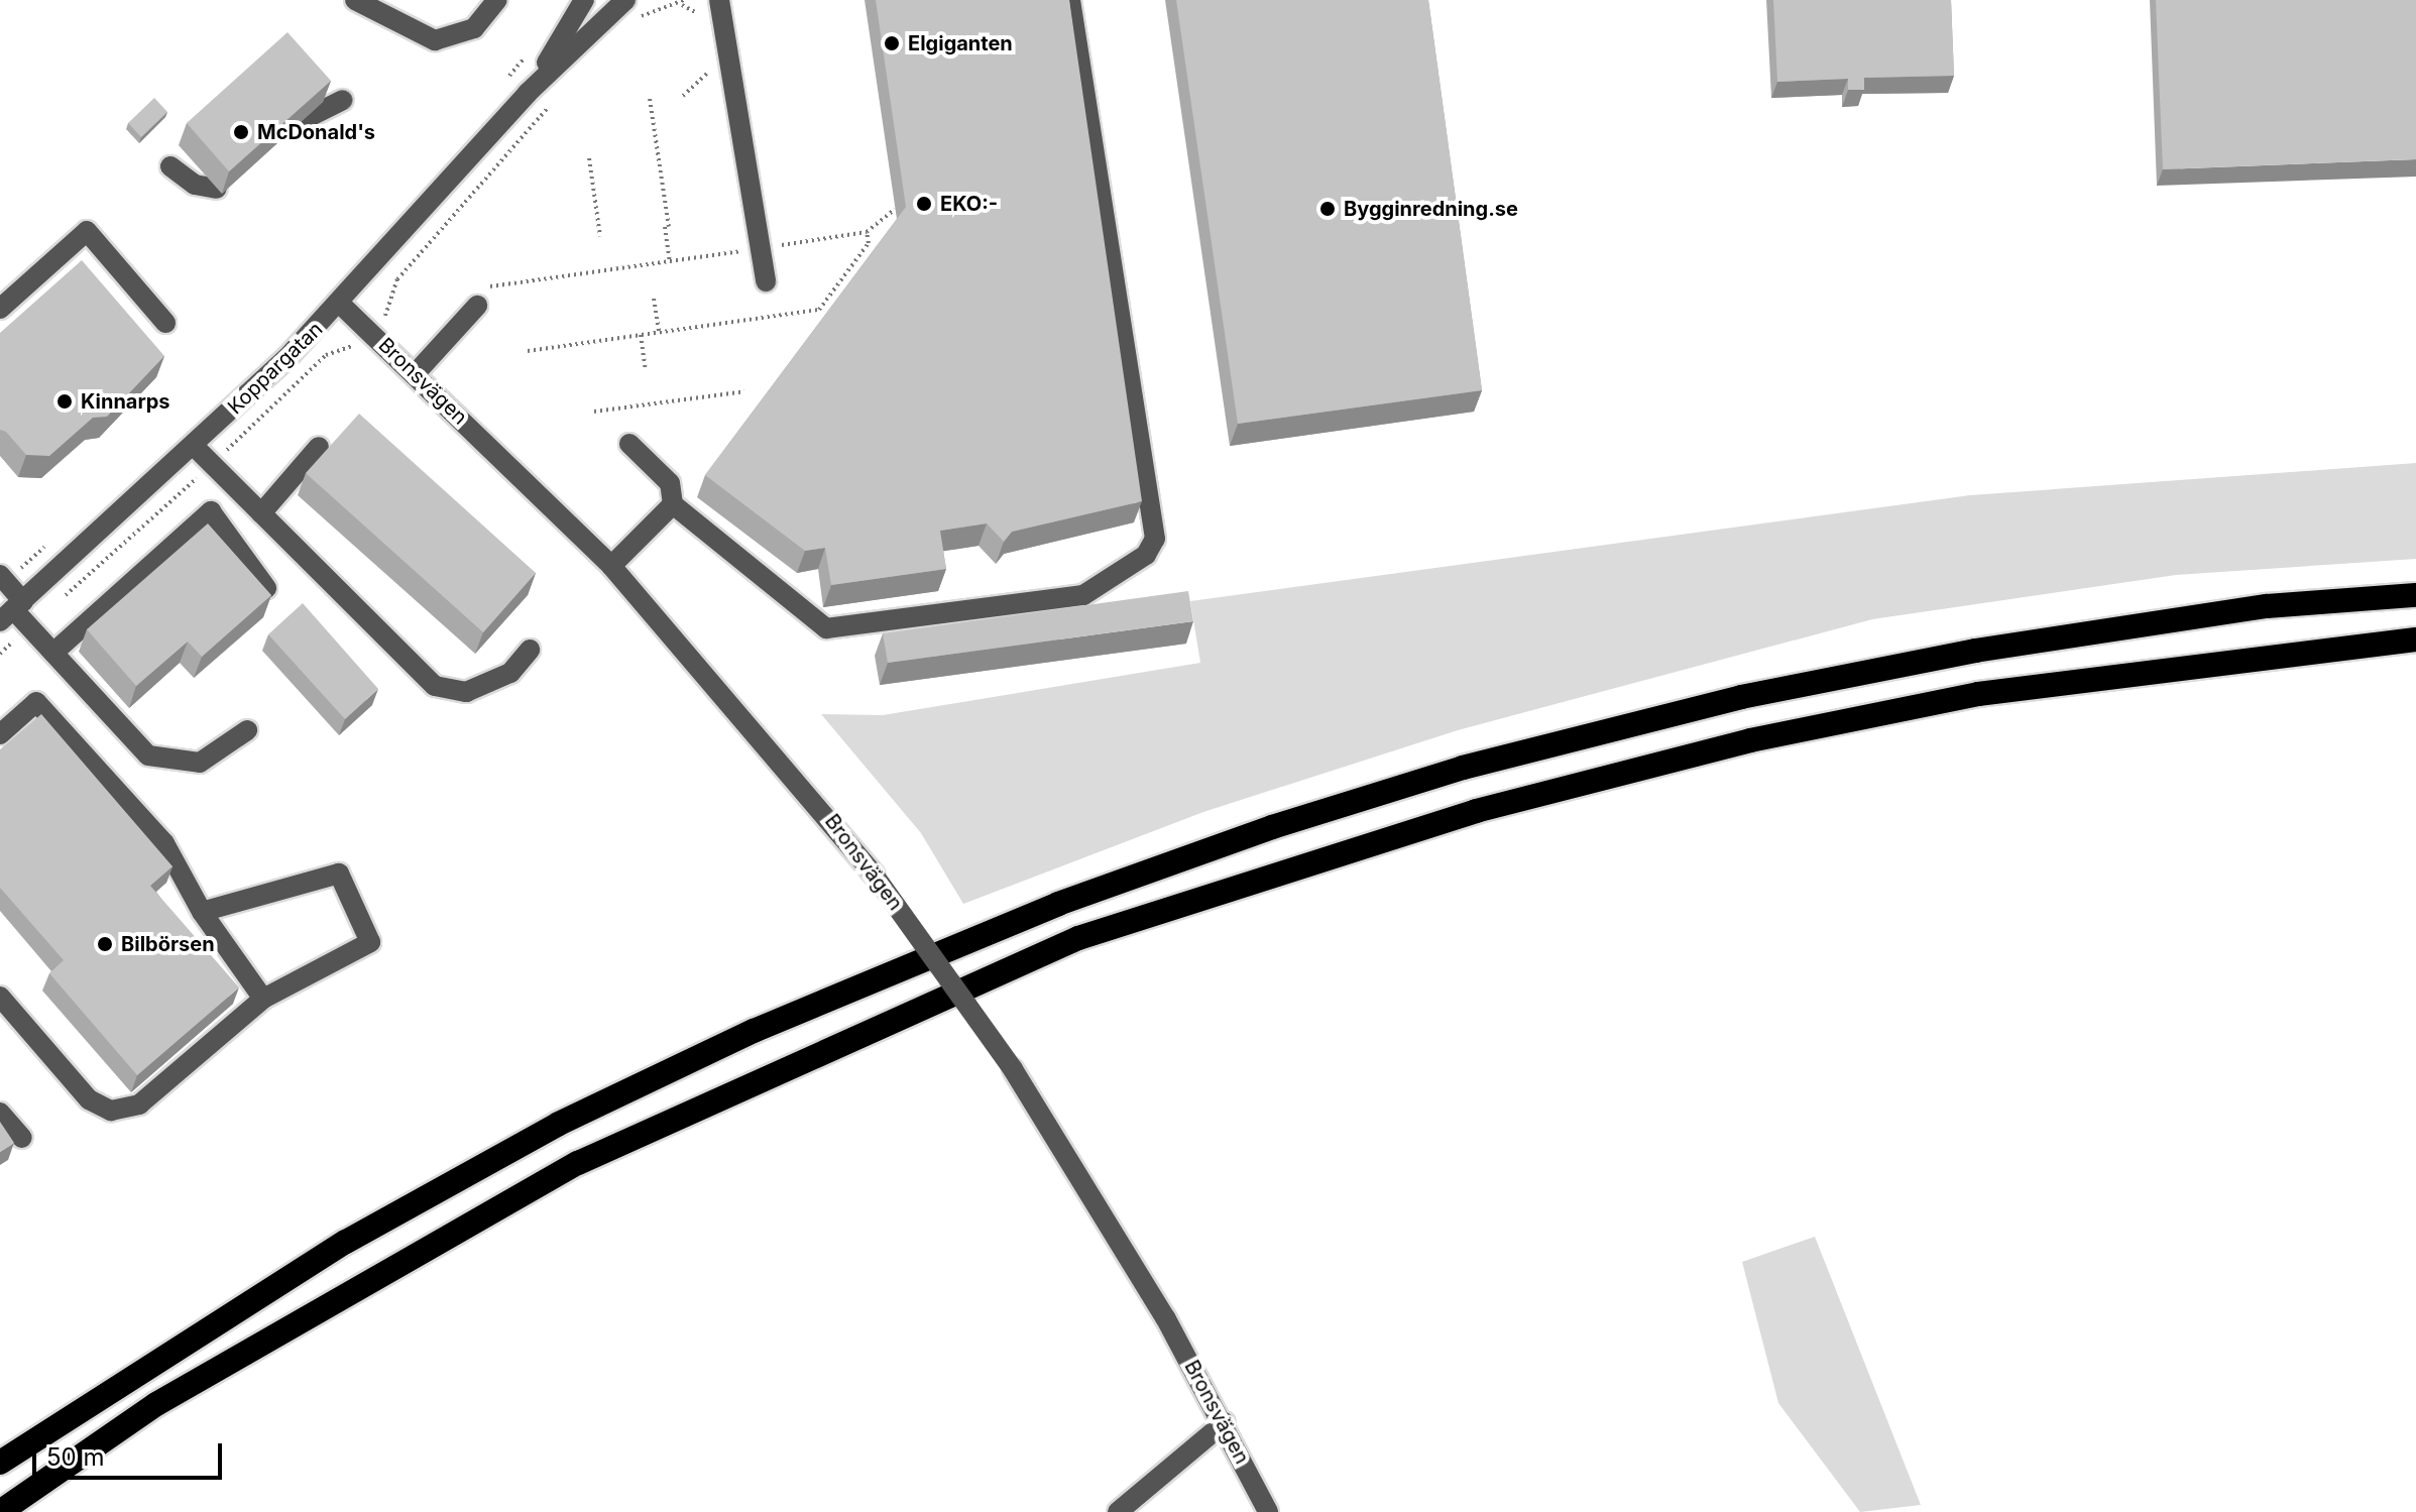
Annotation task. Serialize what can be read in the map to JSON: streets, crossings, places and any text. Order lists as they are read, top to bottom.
{
  "streets": {
    "street": ["Koppargatan", "Bronsvägen"]
  },
  "crossings": [
    ["Koppargatan", "Bronsvägen"]
  ],
  "places": [
    "Elgiganten",
    "McDonald's",
    "EKO:-",
    "Bygginredning.se",
    "Kinnarps",
    "Bilbörsen"
  ],
  "scale_bar": "50 m"
}
